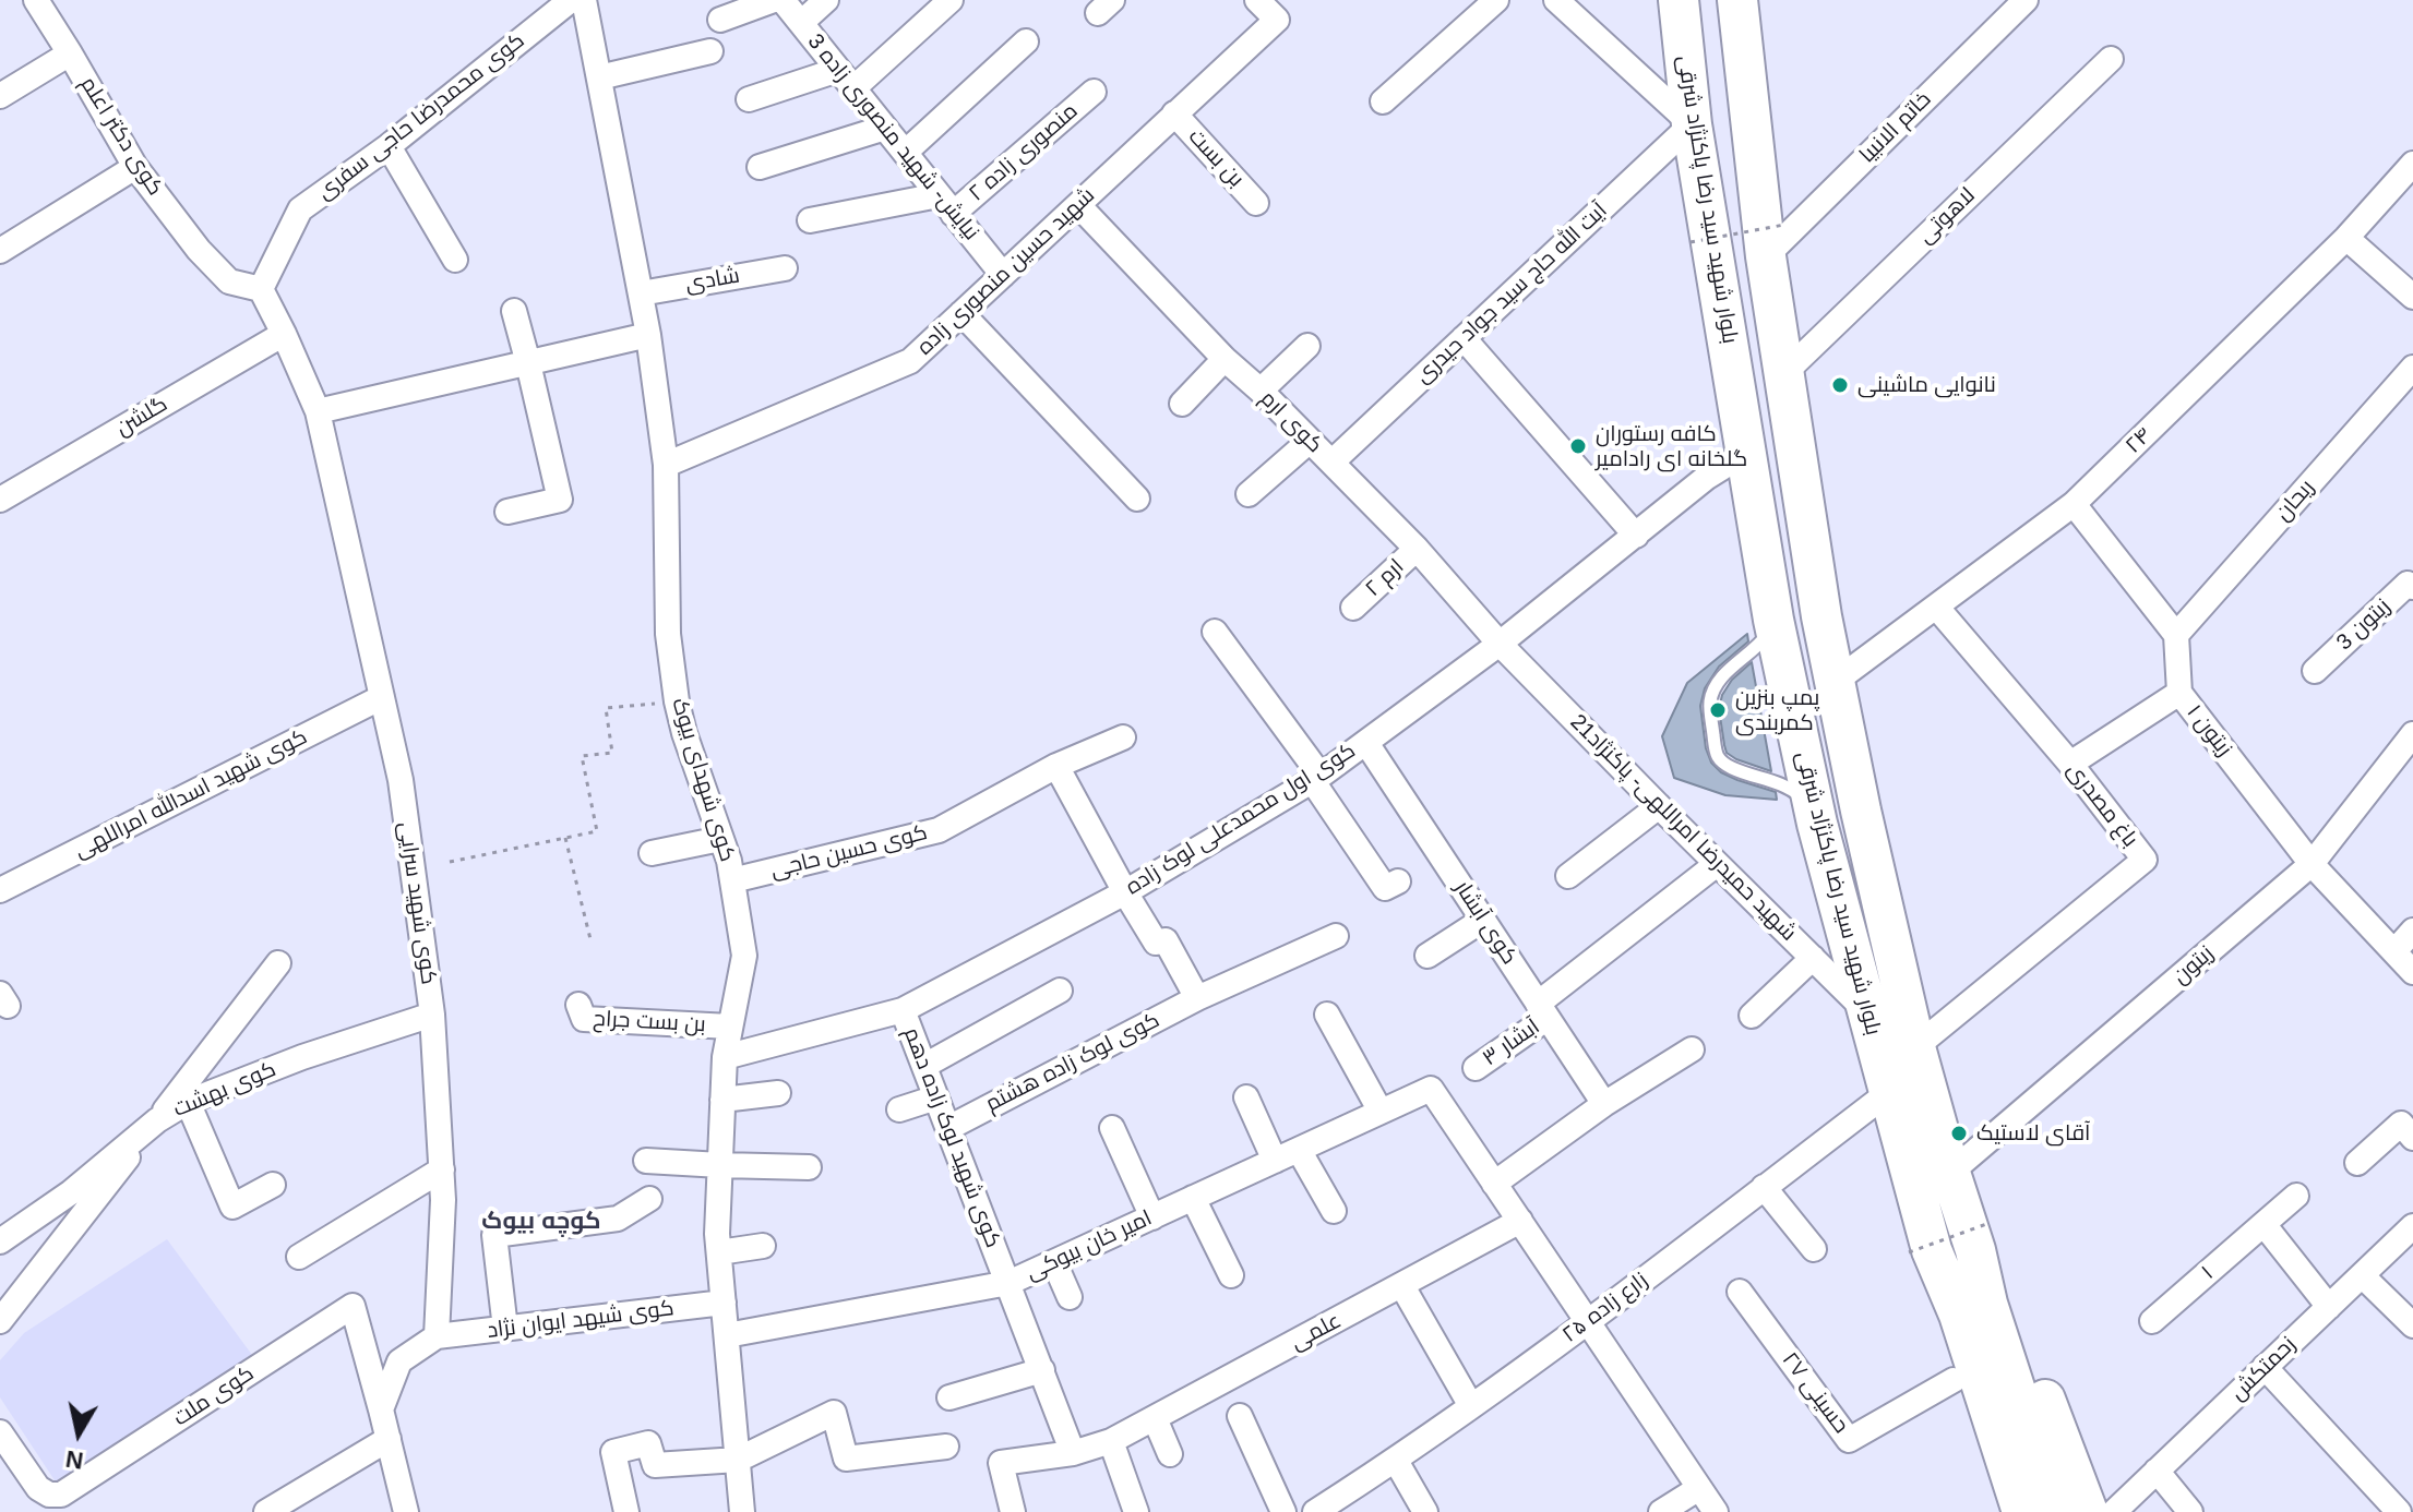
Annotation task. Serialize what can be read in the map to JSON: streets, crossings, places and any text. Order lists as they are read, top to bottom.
{
  "streets": {
    "main road": ["بلوار شهید سید رضا پاکنژاد شرقی"],
    "street": [
      "کوی محمدرضا حاجی سفری",
      "خاتم الانبیا",
      "کوی دکتر اعلم",
      "نیایش- شهید منصوری زاده 3",
      "منصوری زاده ۲",
      "بن بست",
      "لاهوتی",
      "شهید حسین منصوری زاده",
      "شادی",
      "آیت الله حاج سید جواد حیدری",
      "گلشن",
      "کوی ارم",
      "۲۴",
      "ریحان",
      "ارم ۲",
      "زیتون 3",
      "زیتون ۱",
      "کوی شهدای بیوک",
      "کوی شهید اسدالله امراللهی",
      "باغ مصدری",
      "کوی اول محمدعلی لوک زاده",
      "شهید حمیدرضا امراللهی- پاکنژاد21",
      "کوی حسین حاجی",
      "کوی شهید سرایی",
      "کوی آبشار",
      "زیتون",
      "بن بست جراح",
      "آبشار ۳",
      "کوی لوک زاده هشتم",
      "کوی بهشت",
      "کوی شهید لوک زاده دهم",
      "امیر خان بیوکی",
      "۱",
      "زارع زاده ۲۵",
      "کوی شیهد ایوان نژاد",
      "علمی",
      "زحمتکش",
      "حسینی ۲۷",
      "کوی ملت"
    ]
  },
  "crossings": [
    ["کوی محمدرضا حاجی سفری", "کوی دکتر اعلم"],
    ["کوی محمدرضا حاجی سفری", "کوی شهید سرایی"],
    ["خاتم الانبیا", "بلوار شهید سید رضا پاکنژاد شرقی"],
    ["کوی دکتر اعلم", "کوی شهید سرایی"],
    ["نیایش- شهید منصوری زاده 3", "منصوری زاده ۲"],
    ["نیایش- شهید منصوری زاده 3", "شهید حسین منصوری زاده"],
    ["بن بست", "شهید حسین منصوری زاده"],
    ["بلوار شهید سید رضا پاکنژاد شرقی", "لاهوتی"],
    ["بلوار شهید سید رضا پاکنژاد شرقی", "آیت الله حاج سید جواد حیدری"],
    ["بلوار شهید سید رضا پاکنژاد شرقی", "۲۴"],
    ["بلوار شهید سید رضا پاکنژاد شرقی", "باغ مصدری"],
    ["بلوار شهید سید رضا پاکنژاد شرقی", "کوی اول محمدعلی لوک زاده"],
    ["بلوار شهید سید رضا پاکنژاد شرقی", "شهید حمیدرضا امراللهی- پاکنژاد21"],
    ["بلوار شهید سید رضا پاکنژاد شرقی", "زیتون"],
    ["بلوار شهید سید رضا پاکنژاد شرقی", "زارع زاده ۲۵"],
    ["شهید حسین منصوری زاده", "کوی ارم"],
    ["شهید حسین منصوری زاده", "کوی شهدای بیوک"],
    ["شادی", "کوی شهدای بیوک"],
    ["آیت الله حاج سید جواد حیدری", "کوی ارم"],
    ["گلشن", "کوی شهید سرایی"],
    ["کوی ارم", "ارم ۲"],
    ["کوی ارم", "کوی اول محمدعلی لوک زاده"],
    ["کوی ارم", "شهید حمیدرضا امراللهی- پاکنژاد21"],
    ["۲۴", "باغ مصدری"],
    ["ریحان", "زیتون ۱"],
    ["زیتون ۱", "زیتون"],
    ["کوی شهدای بیوک", "کوی اول محمدعلی لوک زاده"],
    ["کوی شهدای بیوک", "کوی حسین حاجی"],
    ["کوی شهدای بیوک", "بن بست جراح"],
    ["کوی شهدای بیوک", "امیر خان بیوکی"],
    ["کوی شهدای بیوک", "کوی شیهد ایوان نژاد"],
    ["کوی شهید اسدالله امراللهی", "کوی شهید سرایی"],
    ["کوی اول محمدعلی لوک زاده", "شهید حمیدرضا امراللهی- پاکنژاد21"],
    ["کوی اول محمدعلی لوک زاده", "کوی آبشار"],
    ["کوی اول محمدعلی لوک زاده", "کوی شهید لوک زاده دهم"],
    ["شهید حمیدرضا امراللهی- پاکنژاد21", "آبشار ۳"],
    ["کوی شهید سرایی", "کوی بهشت"],
    ["کوی شهید سرایی", "کوی شیهد ایوان نژاد"],
    ["کوی آبشار", "آبشار ۳"],
    ["کوی لوک زاده هشتم", "کوی شهید لوک زاده دهم"],
    ["کوی شهید لوک زاده دهم", "امیر خان بیوکی"]
  ],
  "districts": ["کوچه بیوک"],
  "places": [
    "نانوایی ماشینی",
    "کافه رستوران گلخانه ای رادامیر",
    "پمپ بنزین کمربندی",
    "آقای لاستیک"
  ],
  "north": "bottom"
}
